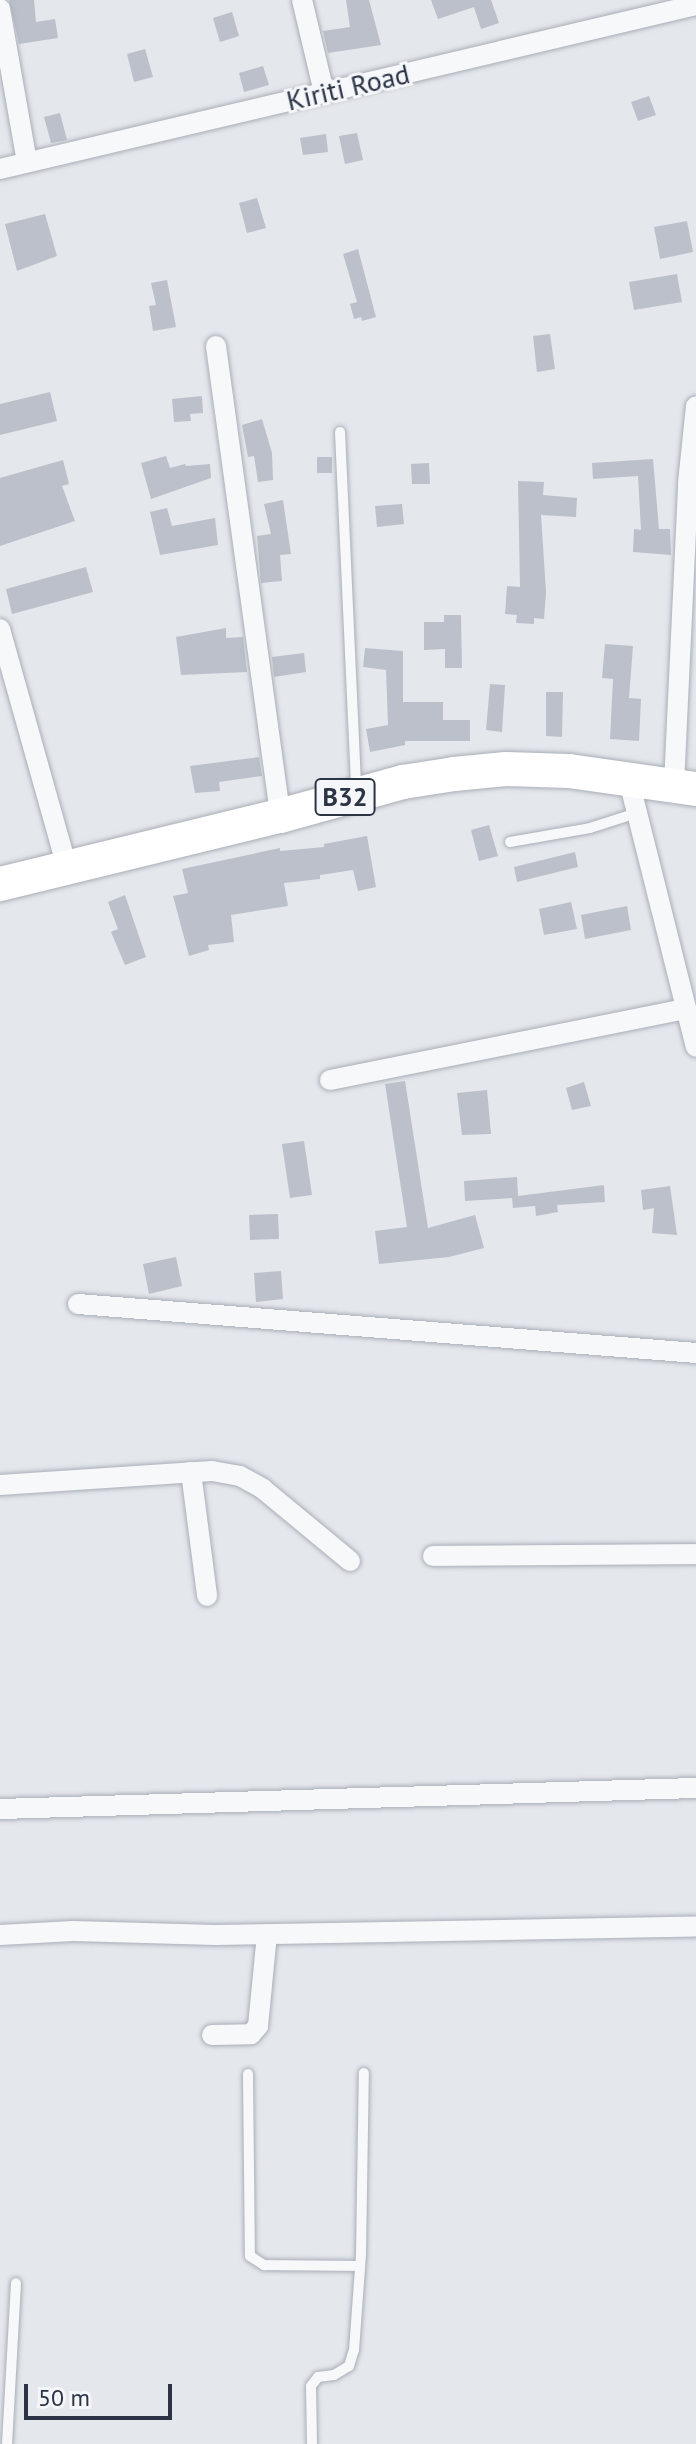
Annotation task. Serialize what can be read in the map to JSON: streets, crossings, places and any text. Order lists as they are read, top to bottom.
{
  "streets": {
    "highway": ["B32"],
    "street": ["Kiriti Road"]
  },
  "scale_bar": "50 m"
}
